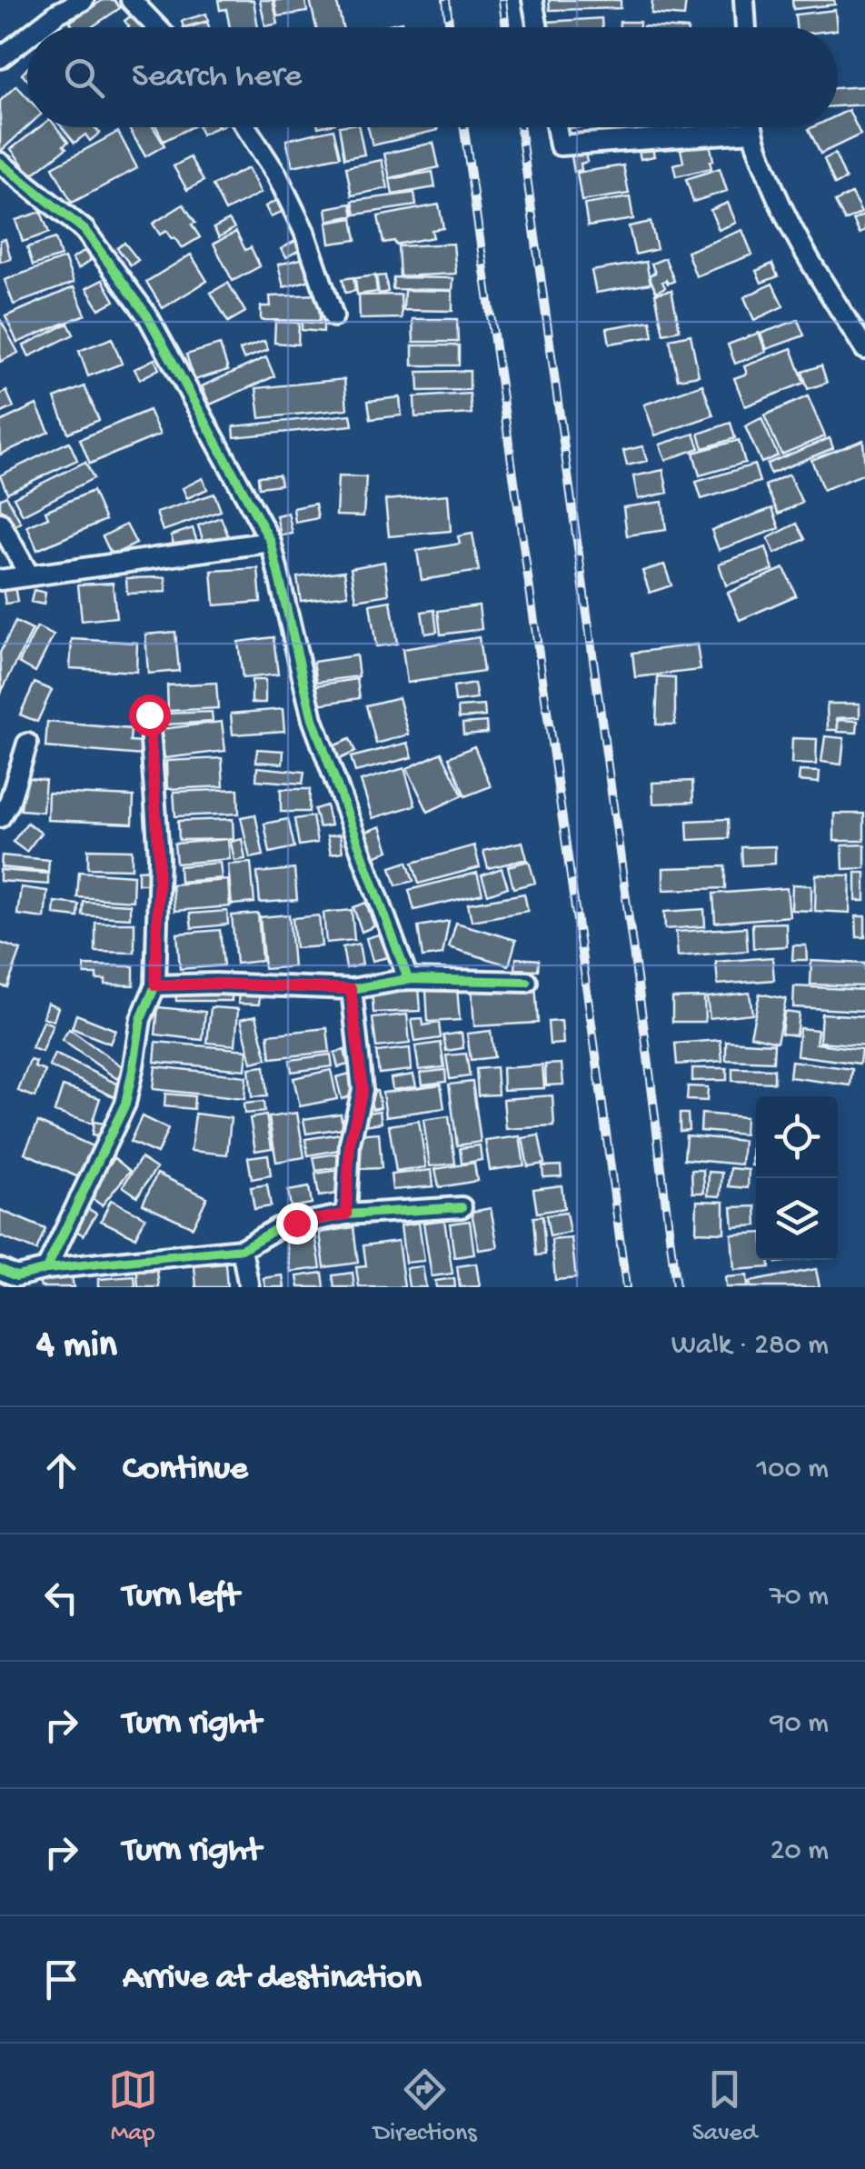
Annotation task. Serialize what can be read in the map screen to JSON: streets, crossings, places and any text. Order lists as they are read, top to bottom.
{
  "page": {
    "search": "Search here",
    "heading": ["4 min", "Walk · 280 m"],
    "list": [
      ["Continue", "100 m"],
      ["Turn left", "70 m"],
      ["Turn right", "90 m"],
      ["Turn right", "20 m"],
      "Arrive at destination"
    ],
    "nav": ["Map", "Directions", "Saved"]
  }
}
